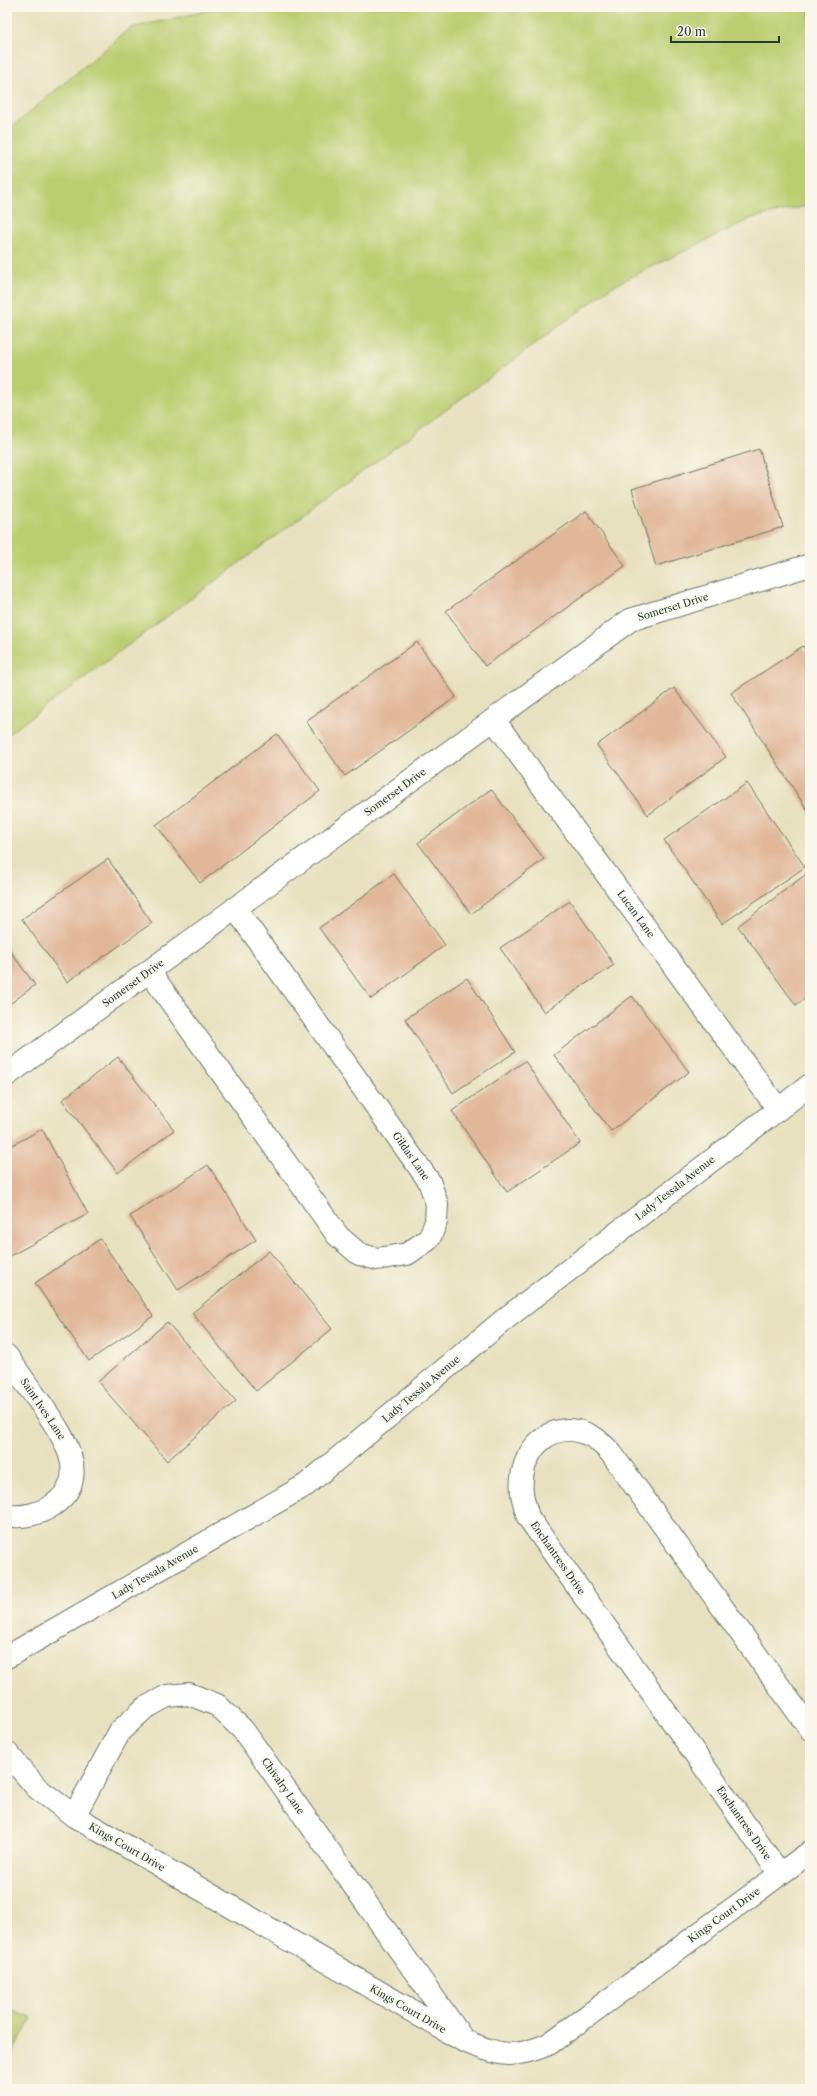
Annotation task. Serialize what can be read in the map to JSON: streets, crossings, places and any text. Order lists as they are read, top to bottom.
{
  "streets": {
    "street": [
      "Somerset Drive",
      "Lucan Lane",
      "Gildas Lane",
      "Lady Tessala Avenue",
      "Saint Ives Lane",
      "Enchantress Drive",
      "Chivalry Lane",
      "Kings Court Drive"
    ]
  },
  "crossings": [
    ["Somerset Drive", "Lucan Lane"],
    ["Somerset Drive", "Gildas Lane"],
    ["Lucan Lane", "Lady Tessala Avenue"],
    ["Enchantress Drive", "Kings Court Drive"],
    ["Chivalry Lane", "Kings Court Drive"]
  ],
  "scale_bar": "20 m"
}
